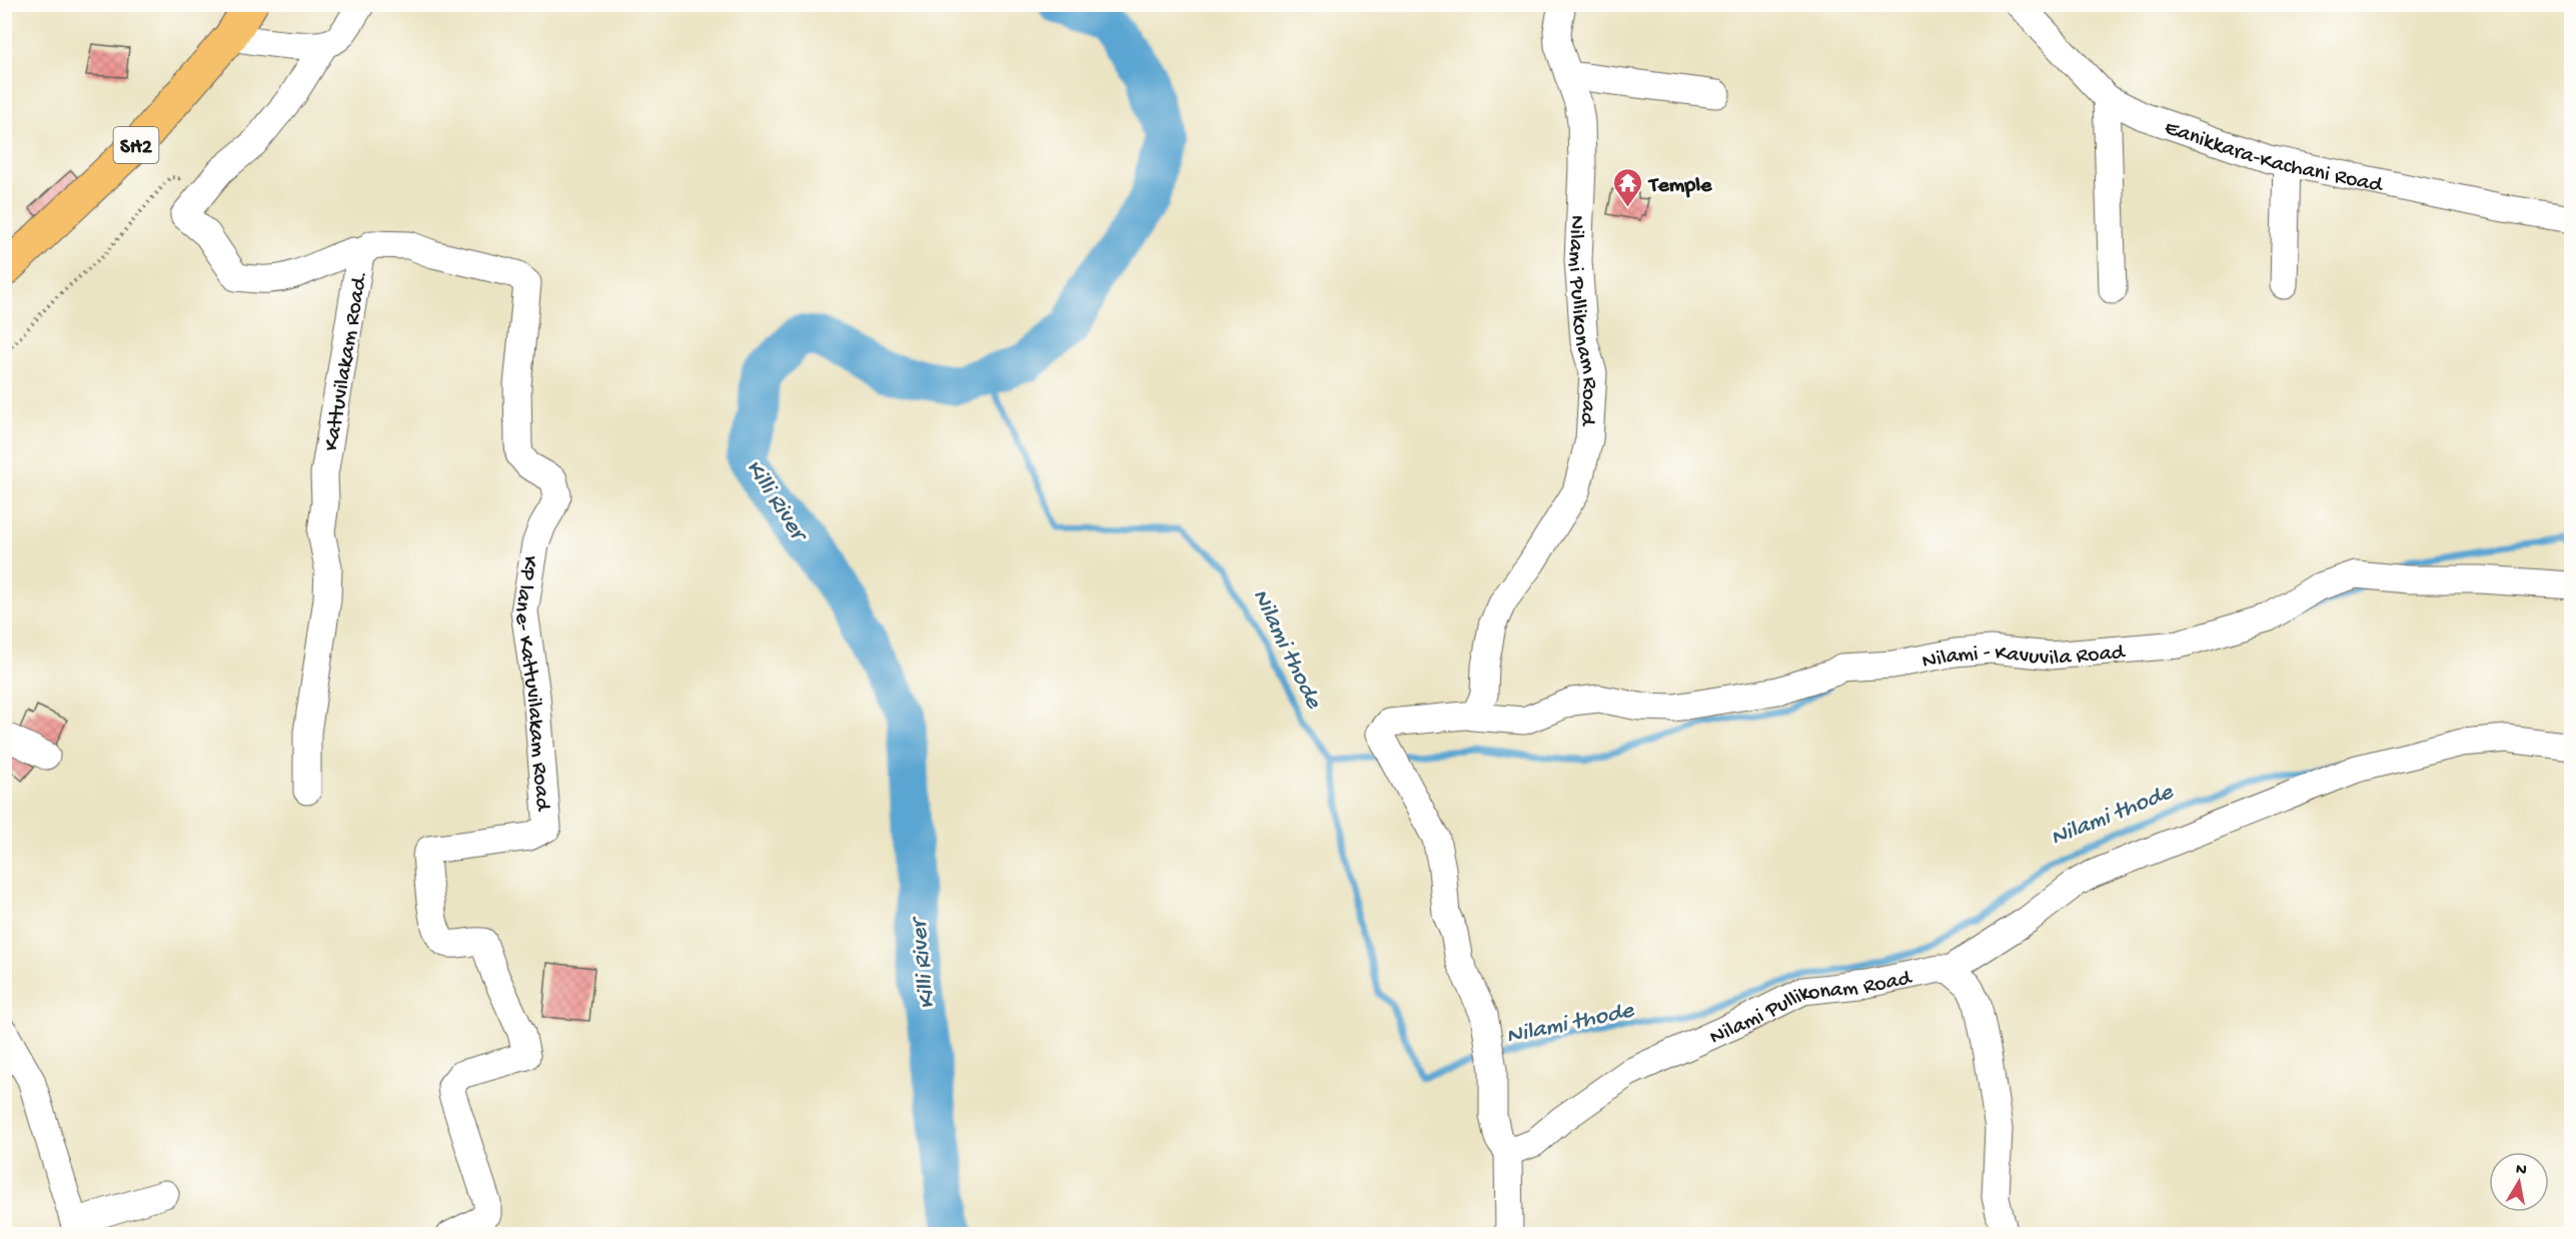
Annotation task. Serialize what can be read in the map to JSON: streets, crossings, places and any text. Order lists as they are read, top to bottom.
{
  "streets": {
    "main road": ["SH2"],
    "street": [
      "Eanikkara-Kachani Road",
      "Nilami Pullikonam Road",
      "Kattuvilakam Road.",
      "Nilami - Kavuvila Road",
      "KP lane- Kattuvilakam Road"
    ]
  },
  "crossings": [
    ["Nilami Pullikonam Road", "Nilami - Kavuvila Road"],
    ["Kattuvilakam Road.", "KP lane- Kattuvilakam Road"]
  ],
  "water": ["Killi River", "Nilami thode"],
  "places": {
    "temple": ["Temple"]
  },
  "north": "top"
}
